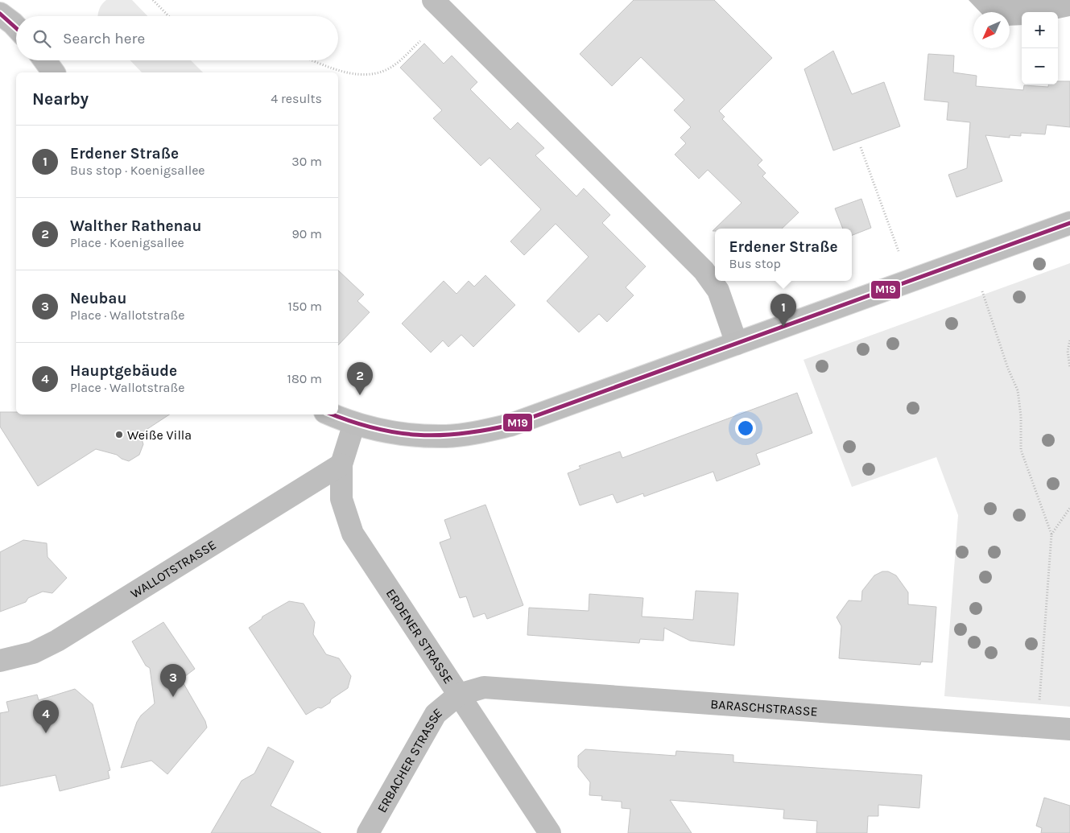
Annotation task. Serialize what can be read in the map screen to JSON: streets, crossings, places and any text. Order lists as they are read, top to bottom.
{
  "streets": {
    "street": [
      "WALLOTSTRASSE",
      "ERDENER STRASSE",
      "BARASCHSTRASSE",
      "ERBACHER STRASSE"
    ]
  },
  "crossings": [
    ["WALLOTSTRASSE", "ERDENER STRASSE"],
    ["ERDENER STRASSE", "BARASCHSTRASSE"],
    ["ERDENER STRASSE", "ERBACHER STRASSE"],
    ["BARASCHSTRASSE", "ERBACHER STRASSE"]
  ],
  "places": ["Weiße Villa"],
  "lines": ["transit line M19"],
  "north": "bottom left",
  "page": {
    "map_buttons": ["+", "−"],
    "search": "Search here",
    "heading": ["Nearby", "4 results"],
    "list": [
      {
        "mark": "1",
        "name": "Erdener Straße",
        "note": "Bus stop · Koenigsallee",
        "value": "30 m"
      },
      {
        "mark": "2",
        "name": "Walther Rathenau",
        "note": "Place · Koenigsallee",
        "value": "90 m"
      },
      {
        "mark": "3",
        "name": "Neubau",
        "note": "Place · Wallotstraße",
        "value": "150 m"
      },
      {
        "mark": "4",
        "name": "Hauptgebäude",
        "note": "Place · Wallotstraße",
        "value": "180 m"
      }
    ],
    "popup": ["Erdener Straße", "Bus stop"],
    "pins": [
      "1",
      "2",
      "3",
      "4"
    ]
  }
}
